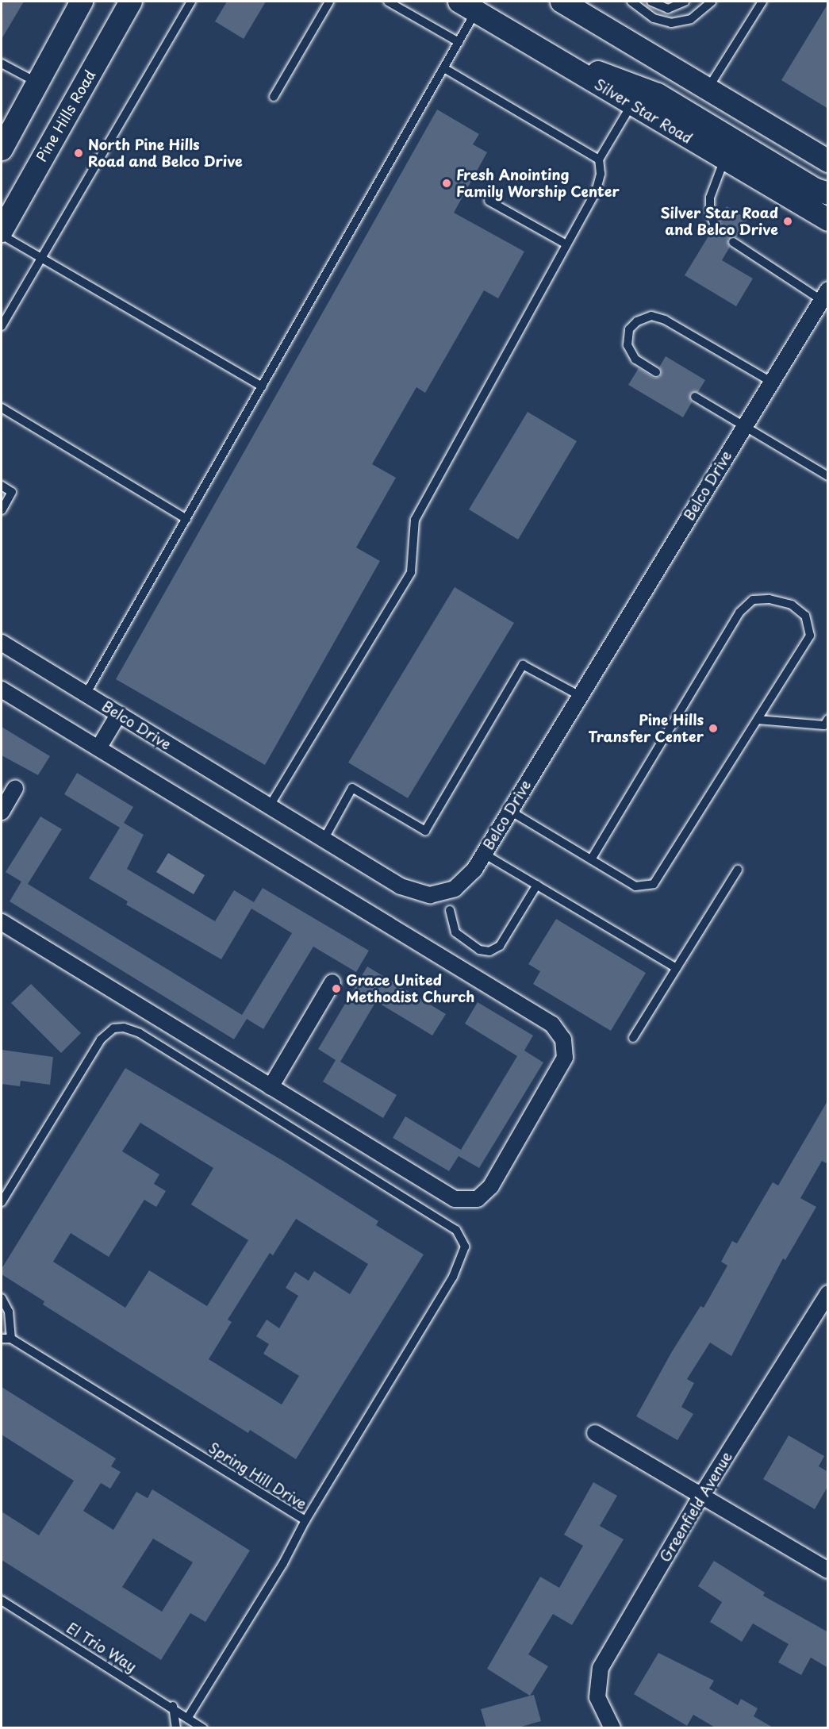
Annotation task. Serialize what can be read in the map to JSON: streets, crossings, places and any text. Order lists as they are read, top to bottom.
{
  "streets": {
    "main road": ["Silver Star Road", "Pine Hills Road"],
    "street": ["Belco Drive", "Greenfield Avenue"],
    "lane": ["Spring Hill Drive", "El Trio Way"]
  },
  "crossings": [
    ["Spring Hill Drive", "El Trio Way"]
  ],
  "places": [
    "North Pine Hills Road and Belco Drive",
    "Fresh Anointing Family Worship Center",
    "Silver Star Road and Belco Drive",
    "Pine Hills Transfer Center",
    "Grace United Methodist Church"
  ]
}
